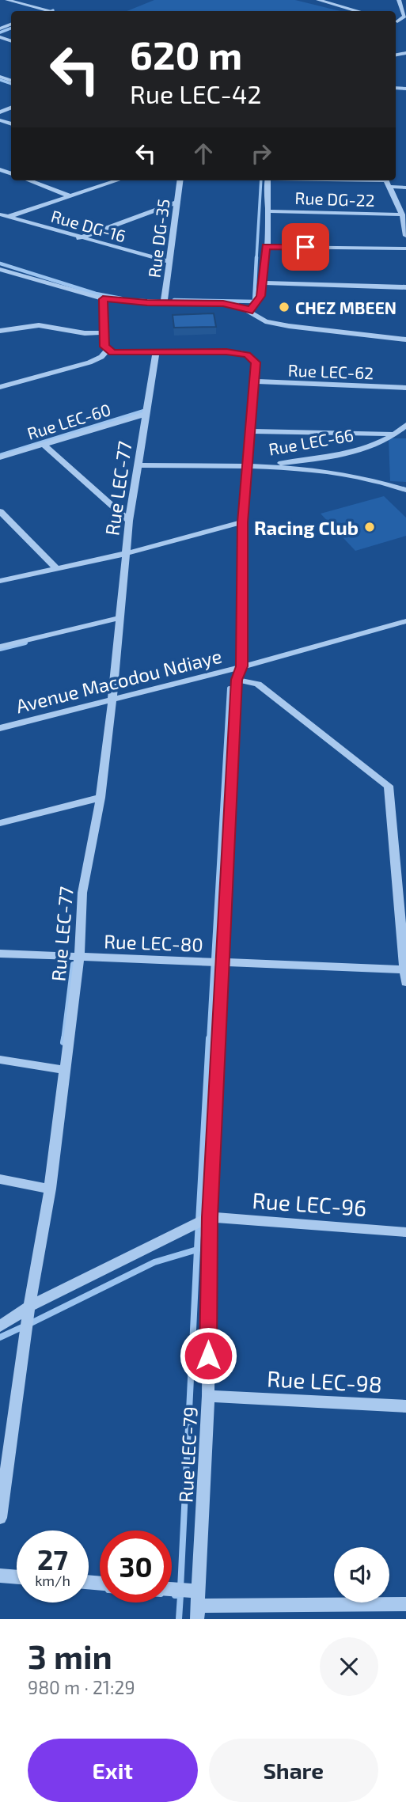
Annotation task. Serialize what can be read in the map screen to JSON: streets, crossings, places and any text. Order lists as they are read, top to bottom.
{
  "streets": {
    "street": [
      "Rue DG-22",
      "Rue DG-16",
      "Rue DG-35",
      "Rue LEC-62",
      "Rue LEC-60",
      "Rue LEC-66",
      "Rue LEC-77",
      "Avenue Macodou Ndiaye",
      "Rue LEC-80",
      "Rue LEC-96",
      "Rue LEC-98",
      "Rue LEC-79"
    ]
  },
  "crossings": [
    ["Rue DG-16", "Rue DG-35"],
    ["Rue LEC-62", "Rue LEC-79"],
    ["Rue LEC-60", "Rue LEC-77"],
    ["Rue LEC-66", "Rue LEC-79"],
    ["Rue LEC-77", "Avenue Macodou Ndiaye"],
    ["Rue LEC-77", "Rue LEC-80"],
    ["Rue LEC-77", "Rue LEC-79"],
    ["Avenue Macodou Ndiaye", "Rue LEC-79"],
    ["Rue LEC-80", "Rue LEC-79"],
    ["Rue LEC-96", "Rue LEC-79"],
    ["Rue LEC-98", "Rue LEC-79"]
  ],
  "places": ["CHEZ MBEEN", "Racing Club"],
  "page": {
    "turn": ["620 m", "Rue LEC-42"],
    "speed": "27 km/h",
    "limit": "30",
    "heading": ["3 min", "980 m · 21:29"],
    "buttons": ["Exit", "Share"]
  }
}
